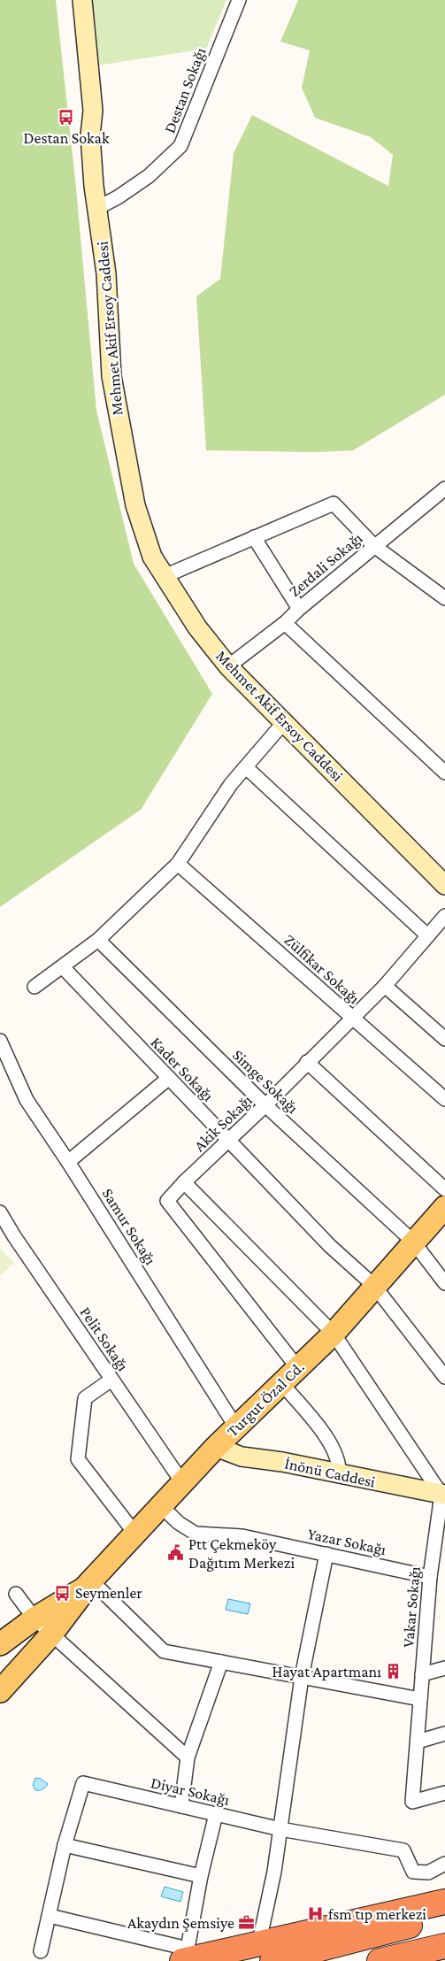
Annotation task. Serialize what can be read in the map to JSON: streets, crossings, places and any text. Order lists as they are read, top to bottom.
{
  "streets": {
    "main road": ["Turgut Özal Cd."],
    "street": [
      "Destan Sokağı",
      "Mehmet Akif Ersoy Caddesi",
      "Zerdali Sokağı",
      "Zülfikar Sokağı",
      "Kader Sokağı",
      "Simge Sokağı",
      "Akik Sokağı",
      "Samur Sokağı",
      "Pelit Sokağı",
      "İnönü Caddesi",
      "Yazar Sokağı",
      "Vakar Sokağı",
      "Diyar Sokağı"
    ]
  },
  "crossings": [
    ["Destan Sokağı", "Mehmet Akif Ersoy Caddesi"],
    ["Mehmet Akif Ersoy Caddesi", "Zerdali Sokağı"],
    ["Zülfikar Sokağı", "Akik Sokağı"],
    ["Kader Sokağı", "Akik Sokağı"],
    ["Kader Sokağı", "Turgut Özal Cd."],
    ["Simge Sokağı", "Akik Sokağı"],
    ["Simge Sokağı", "Turgut Özal Cd."],
    ["Akik Sokağı", "Turgut Özal Cd."],
    ["Samur Sokağı", "Turgut Özal Cd."],
    ["Pelit Sokağı", "Turgut Özal Cd."],
    ["Turgut Özal Cd.", "İnönü Caddesi"],
    ["Turgut Özal Cd.", "Yazar Sokağı"],
    ["İnönü Caddesi", "Vakar Sokağı"],
    ["Yazar Sokağı", "Vakar Sokağı"]
  ],
  "places": {
    "bus stop": ["Destan Sokak", "Seymenler"],
    "public building": ["Ptt Çekmeköy Dağıtım Merkezi"],
    "building": ["Hayat Apartmanı"],
    "hospital": ["fsm tıp merkezi"],
    "office": ["Akaydın Şemsiye"]
  }
}
